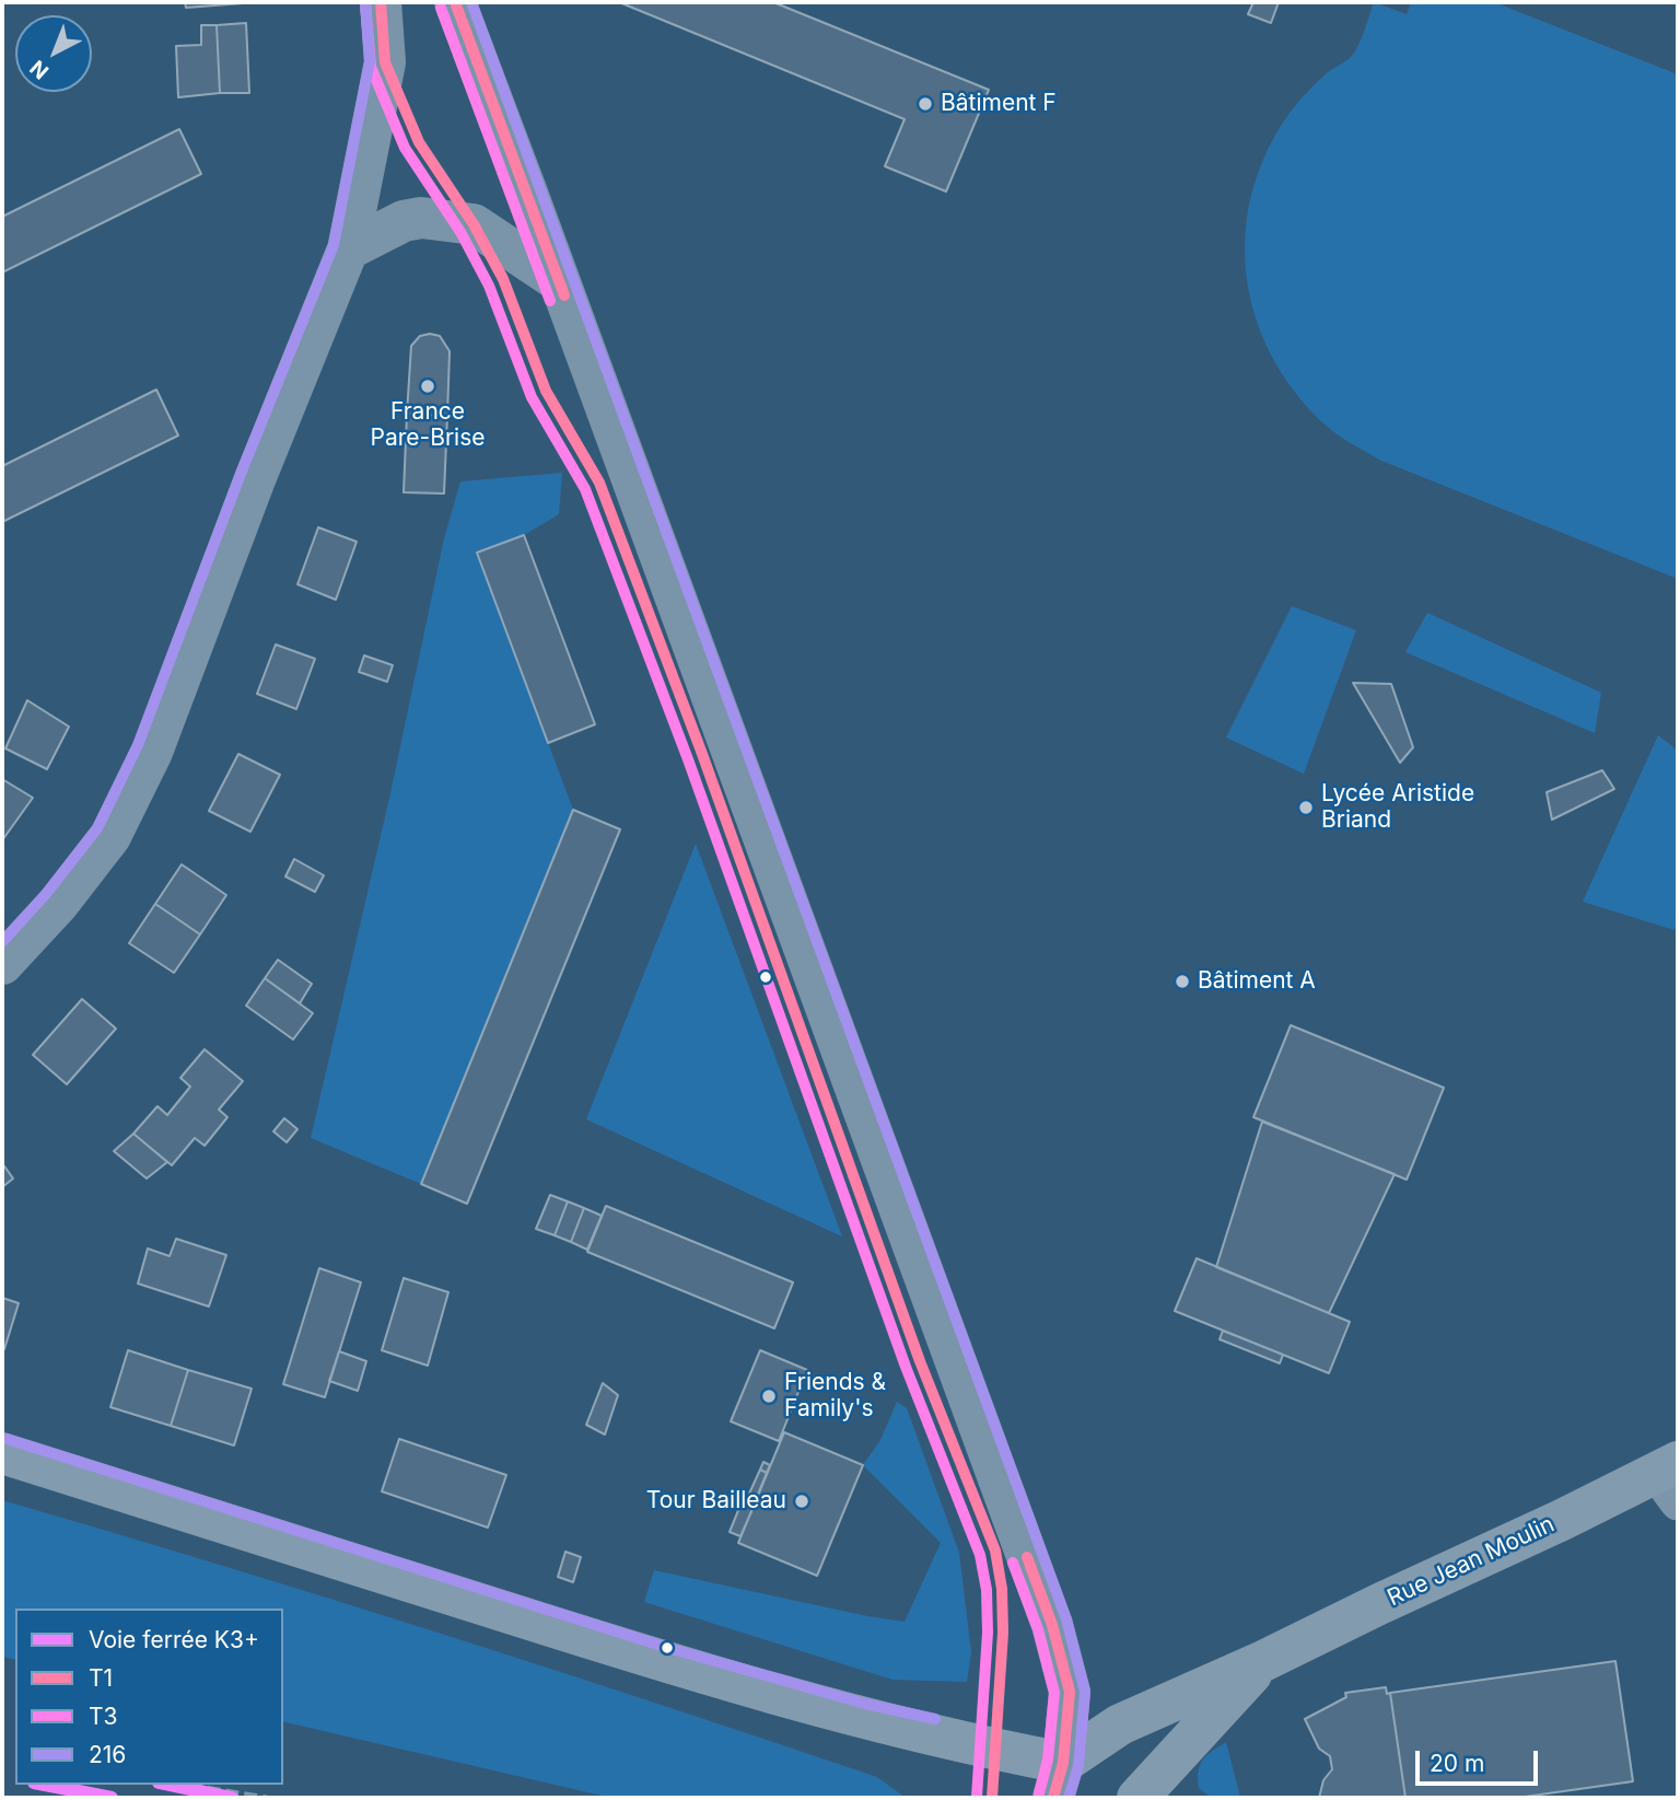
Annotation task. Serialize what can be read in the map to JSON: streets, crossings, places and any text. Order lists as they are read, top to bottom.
{
  "streets": {
    "main road": ["Rue Jean Moulin"]
  },
  "places": [
    "Bâtiment F",
    "France Pare-Brise",
    "Lycée Aristide Briand",
    "Bâtiment A",
    "Friends & Family's",
    "Tour Bailleau"
  ],
  "lines": [
    "transit line T1",
    "transit line 216",
    "transit line T3",
    "rail line K3+"
  ],
  "legend": [
    "Voie ferrée K3+",
    "T1",
    "T3",
    "216"
  ],
  "scale_bar": "20 m",
  "north": "bottom left"
}
